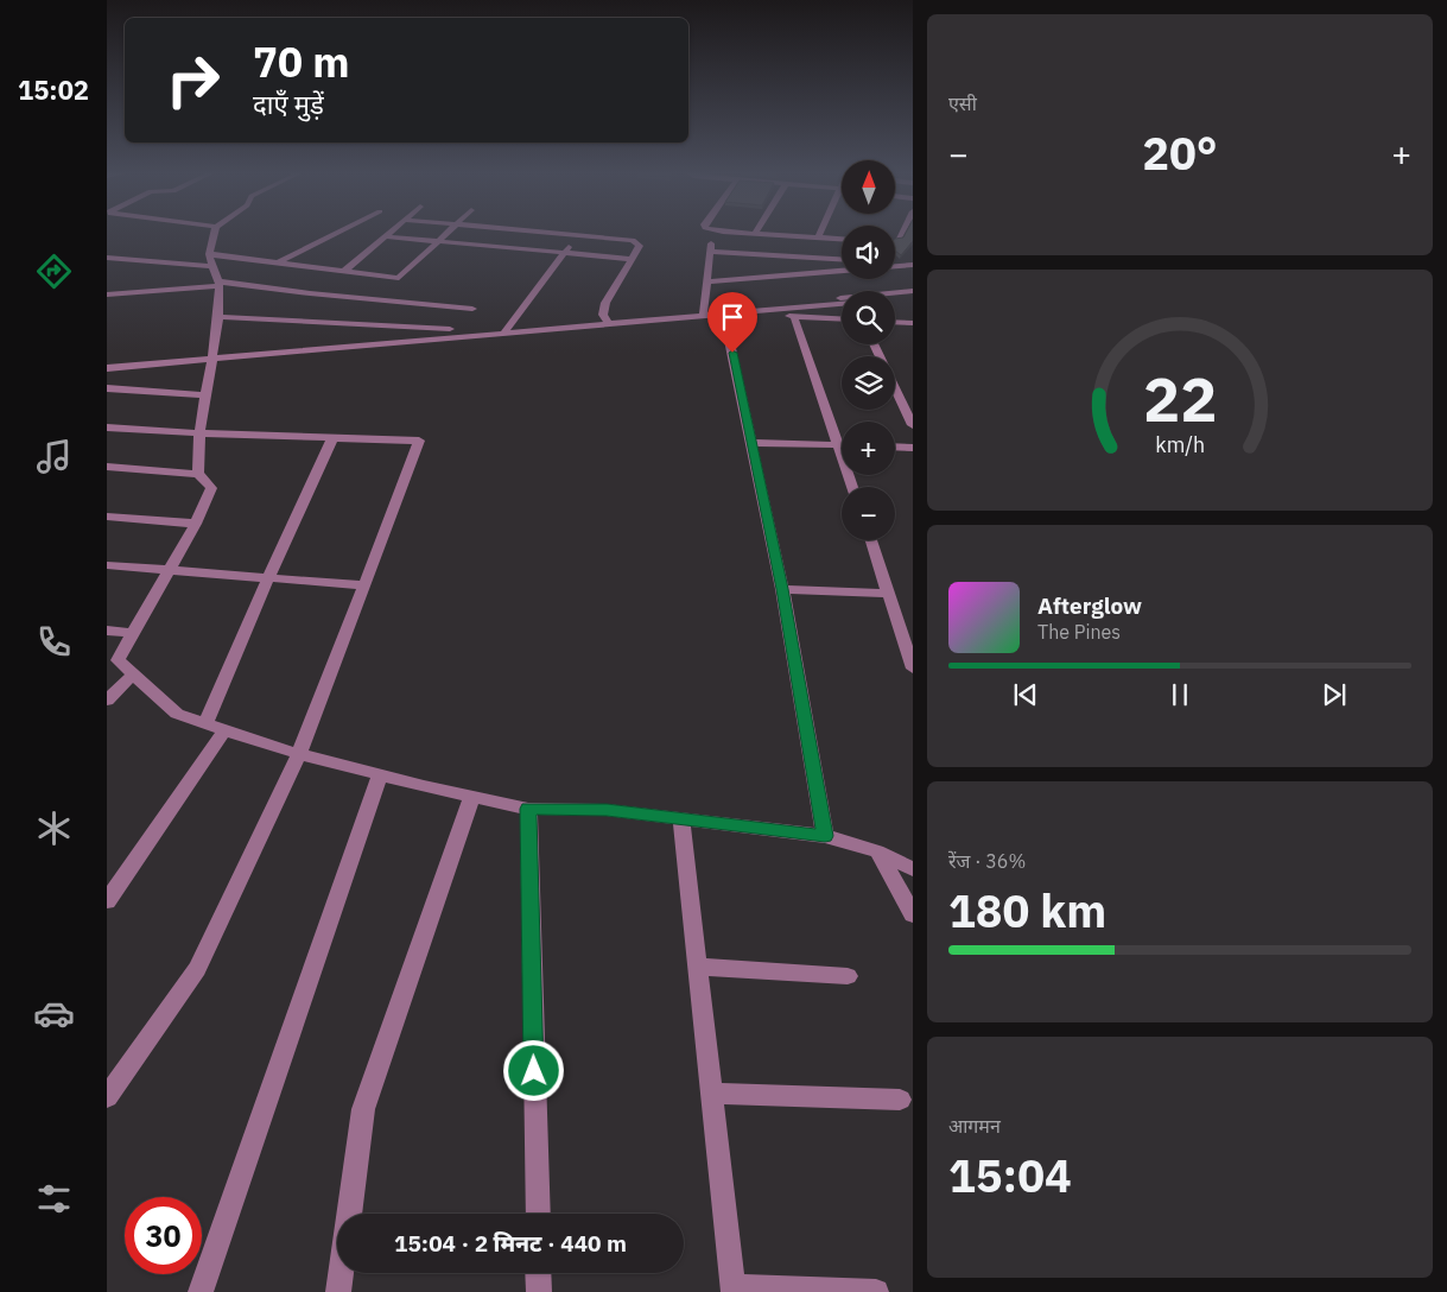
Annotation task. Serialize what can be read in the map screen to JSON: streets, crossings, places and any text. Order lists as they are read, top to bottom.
{
  "north": "top",
  "page": {
    "tabs": "15:02",
    "tile": [
      "एसी",
      ["रेंज · 36%", "180 km"],
      ["आगमन", "15:04"]
    ],
    "turn": ["70 m", "दाएँ मुड़ें"],
    "heat": ["−", "20°", "+"],
    "map_buttons": ["+", "−"],
    "song": ["Afterglow", "The Pines"],
    "limit": "30",
    "trip": "15:04 · 2 मिनट · 440 m",
    "gauge": ["22", "km/h"]
  }
}
